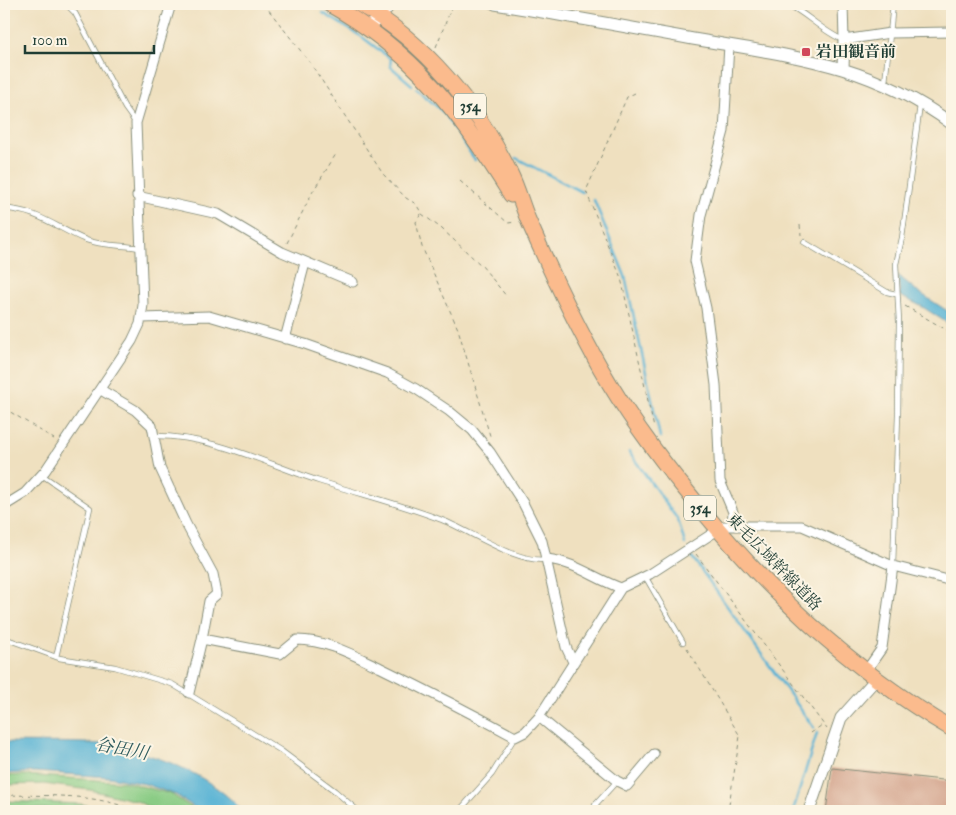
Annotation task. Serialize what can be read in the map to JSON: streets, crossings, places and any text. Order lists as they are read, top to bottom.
{
  "streets": {
    "highway": ["354", "東毛広域幹線道路"]
  },
  "water": ["谷田川"],
  "places": {
    "transit": ["岩田観音前"]
  },
  "scale_bar": "100 m"
}
